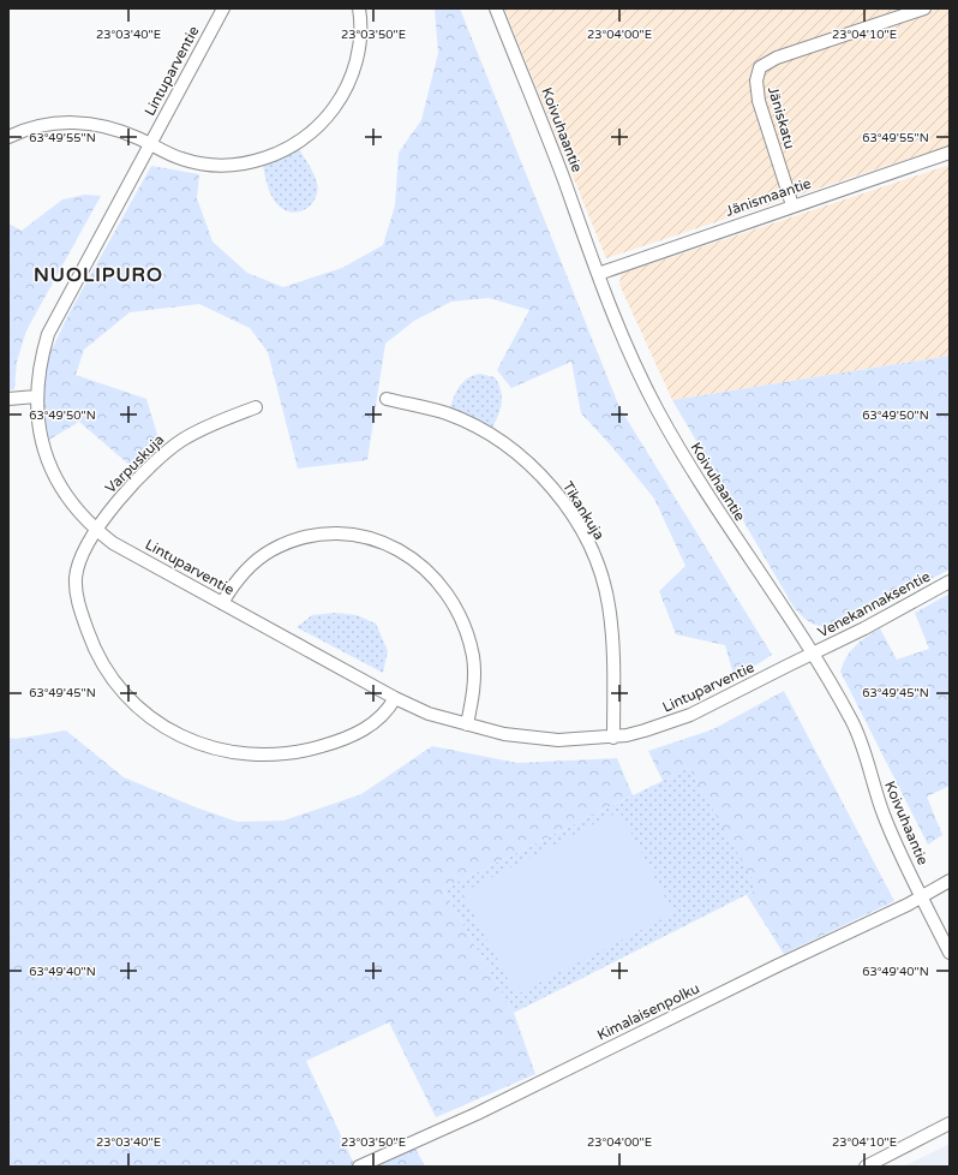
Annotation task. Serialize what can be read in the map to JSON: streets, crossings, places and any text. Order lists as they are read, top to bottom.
{
  "streets": {
    "street": [
      "Lintuparventie",
      "Jäniskatu",
      "Koivuhaantie",
      "Jänismaantie",
      "Varpuskuja",
      "Tikankuja",
      "Venekannaksentie",
      "Kimalaisenpolku"
    ]
  },
  "crossings": [
    ["Lintuparventie", "Koivuhaantie"],
    ["Lintuparventie", "Varpuskuja"],
    ["Lintuparventie", "Tikankuja"],
    ["Lintuparventie", "Venekannaksentie"],
    ["Jäniskatu", "Jänismaantie"],
    ["Koivuhaantie", "Jänismaantie"],
    ["Koivuhaantie", "Venekannaksentie"],
    ["Koivuhaantie", "Kimalaisenpolku"]
  ],
  "districts": ["NUOLIPURO"],
  "coordinates": [
    "23°03'40\"E",
    "23°03'50\"E",
    "23°04'00\"E",
    "23°04'10\"E",
    "63°49'55\"N",
    "63°49'50\"N",
    "63°49'45\"N",
    "63°49'40\"N"
  ]
}
